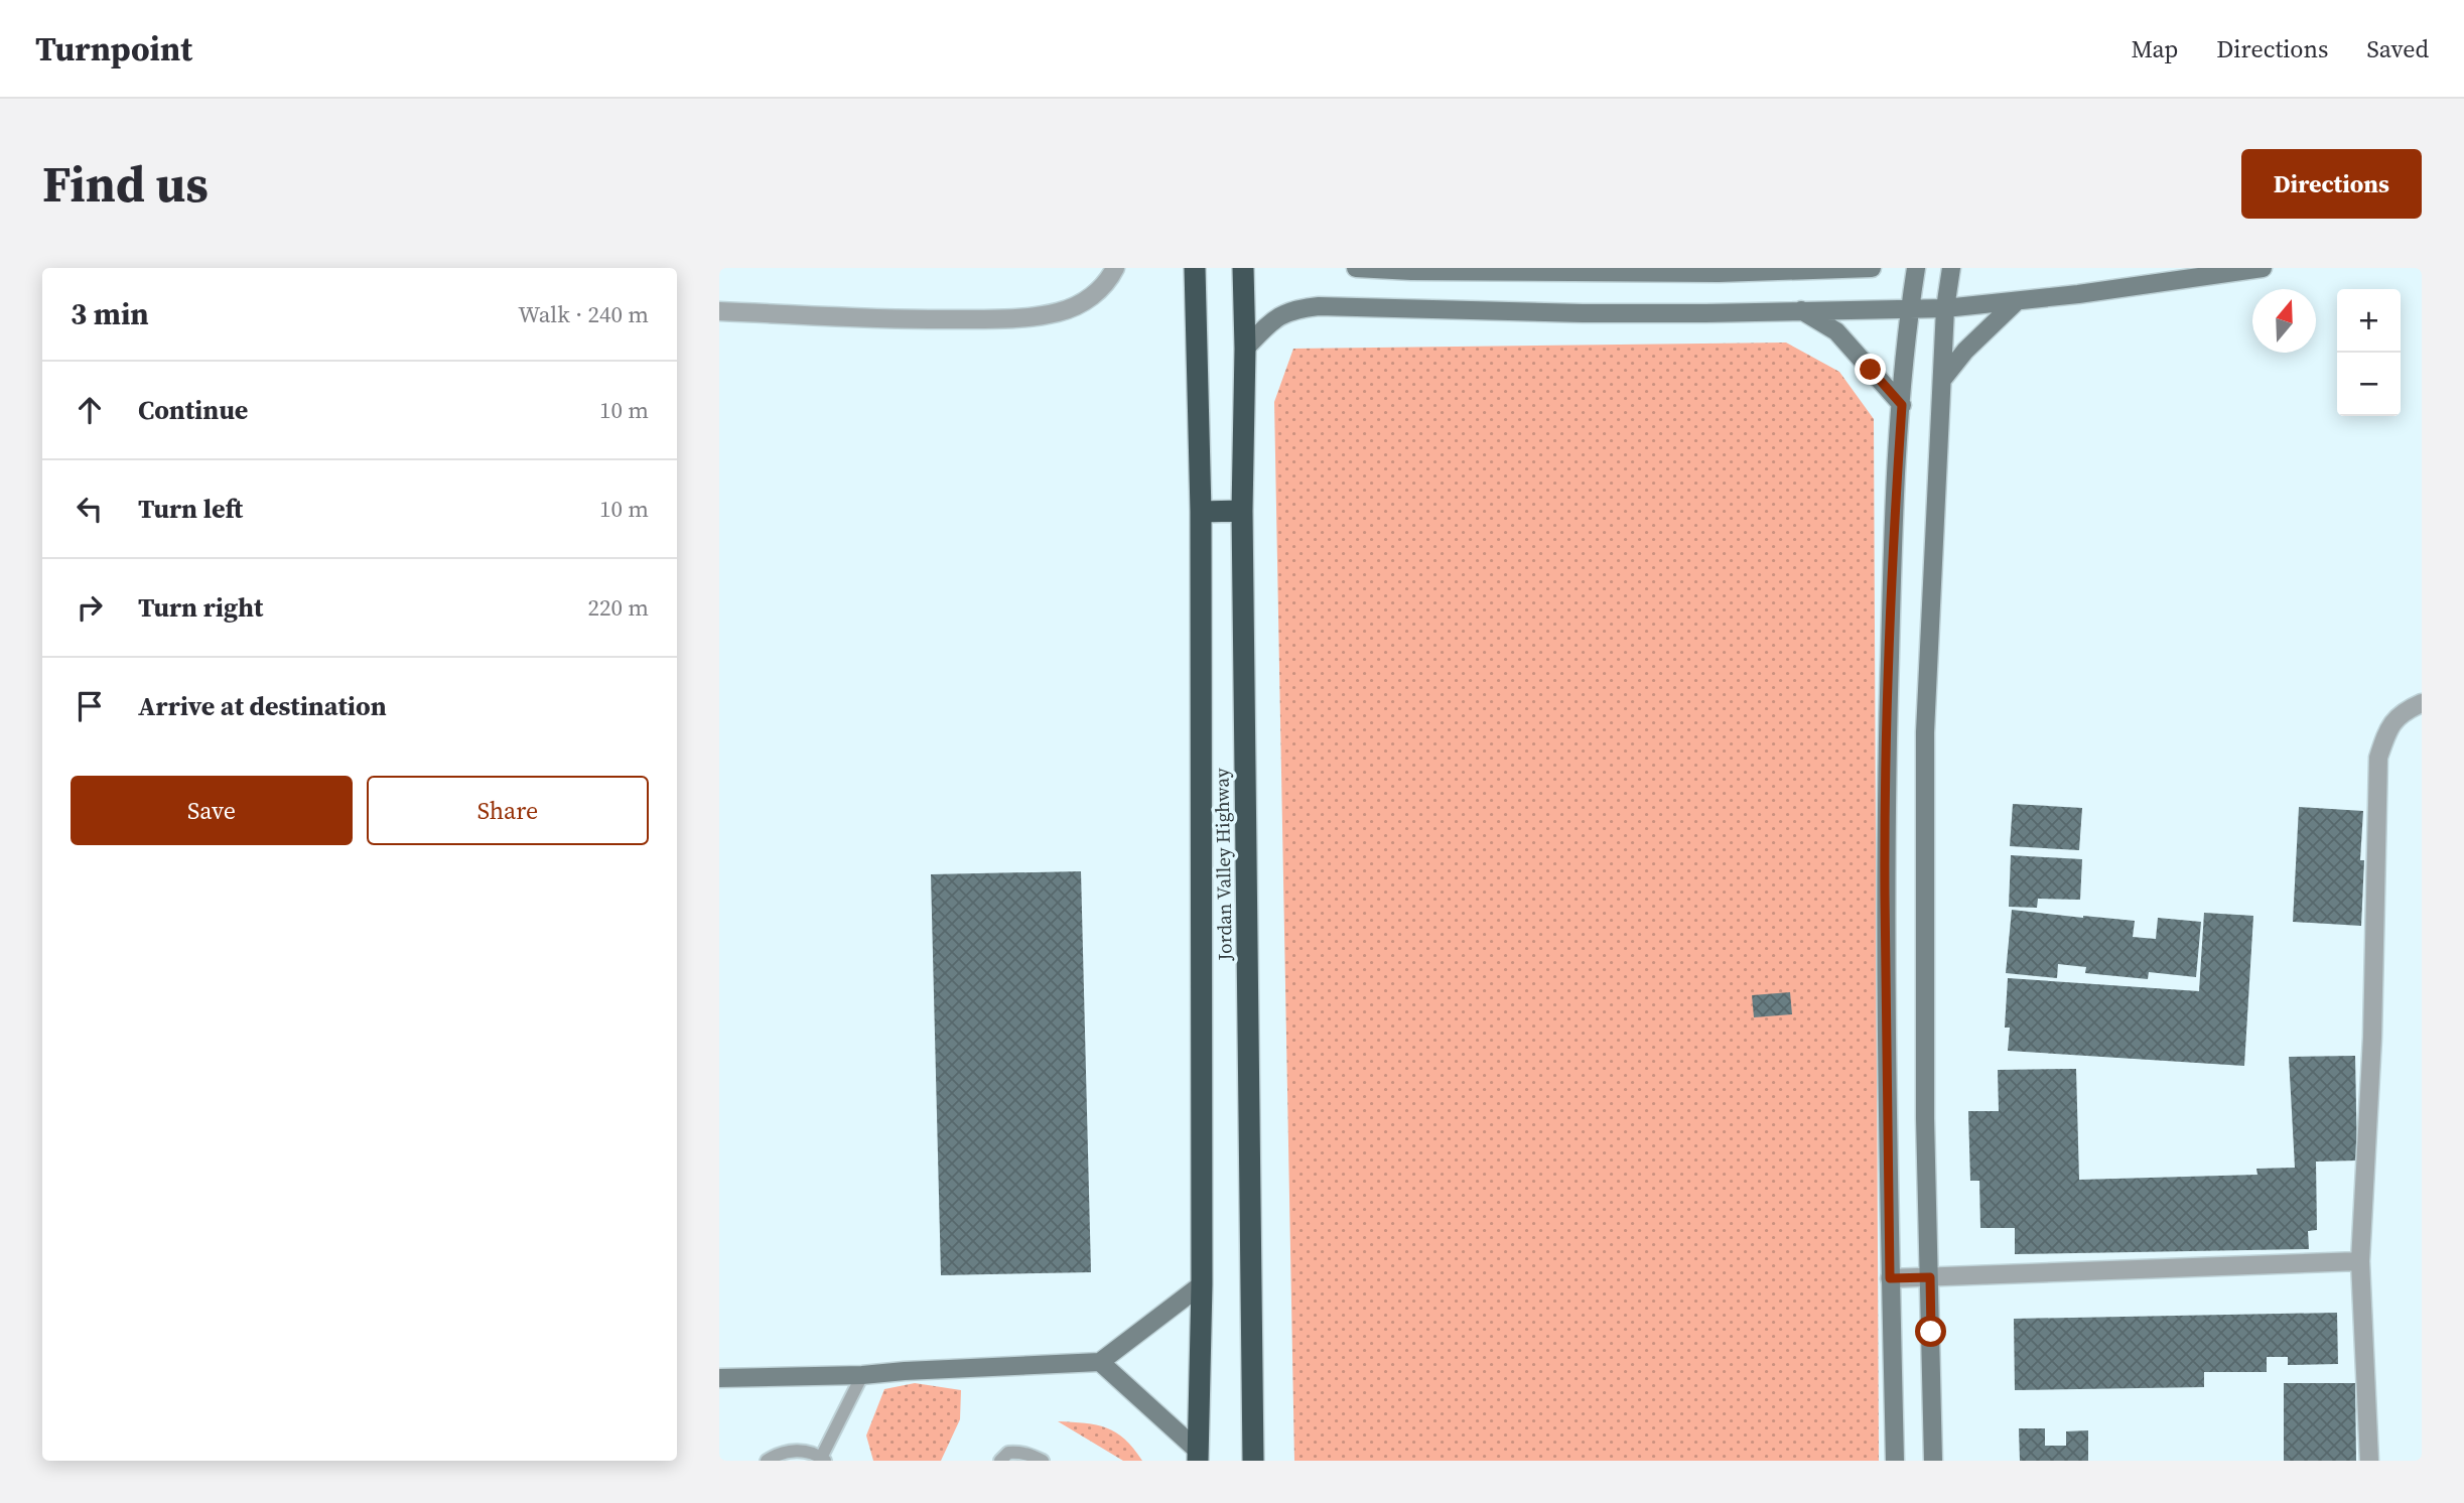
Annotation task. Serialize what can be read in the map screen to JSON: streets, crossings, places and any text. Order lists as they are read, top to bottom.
{
  "streets": {
    "highway": ["Jordan Valley Highway"]
  },
  "north": "top",
  "page": {
    "header": "Turnpoint",
    "nav": ["Map", "Directions", "Saved"],
    "buttons": [
      "Directions",
      ["Save", "Share"]
    ],
    "title": "Find us",
    "heading": ["3 min", "Walk · 240 m"],
    "map_buttons": ["+", "−"],
    "list": [
      ["Continue", "10 m"],
      ["Turn left", "10 m"],
      ["Turn right", "220 m"],
      "Arrive at destination"
    ]
  }
}
